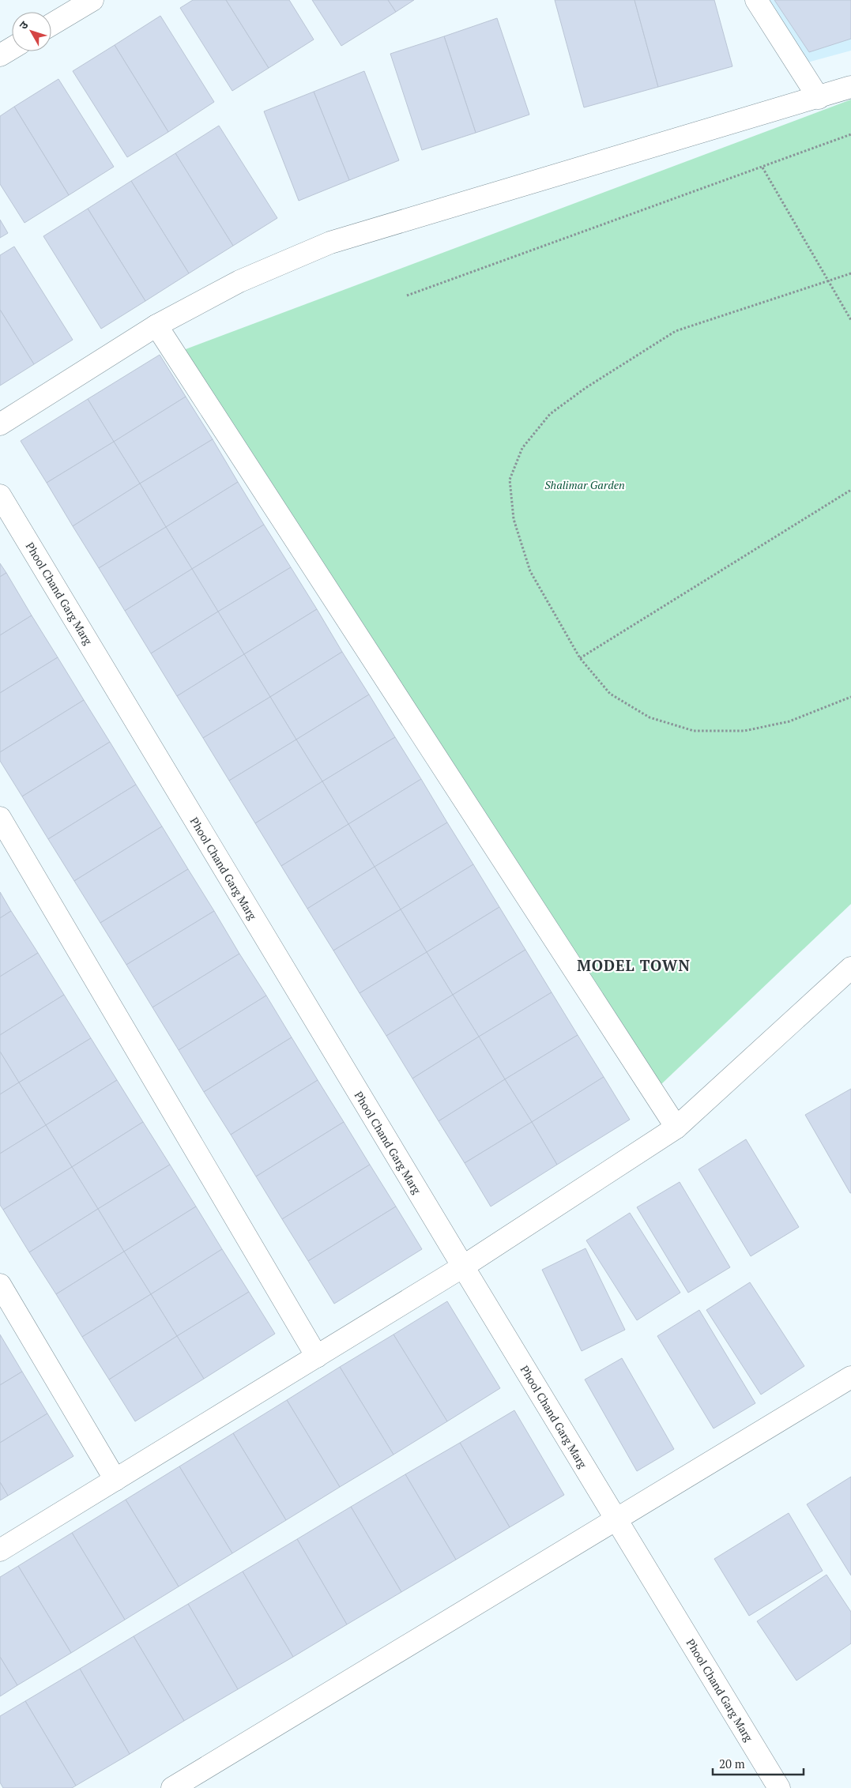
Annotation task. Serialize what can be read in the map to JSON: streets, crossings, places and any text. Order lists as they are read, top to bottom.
{
  "streets": {
    "street": ["Phool Chand Garg Marg"]
  },
  "districts": ["MODEL TOWN"],
  "parks": ["Shalimar Garden"],
  "scale_bar": "20 m",
  "north": "top left"
}
